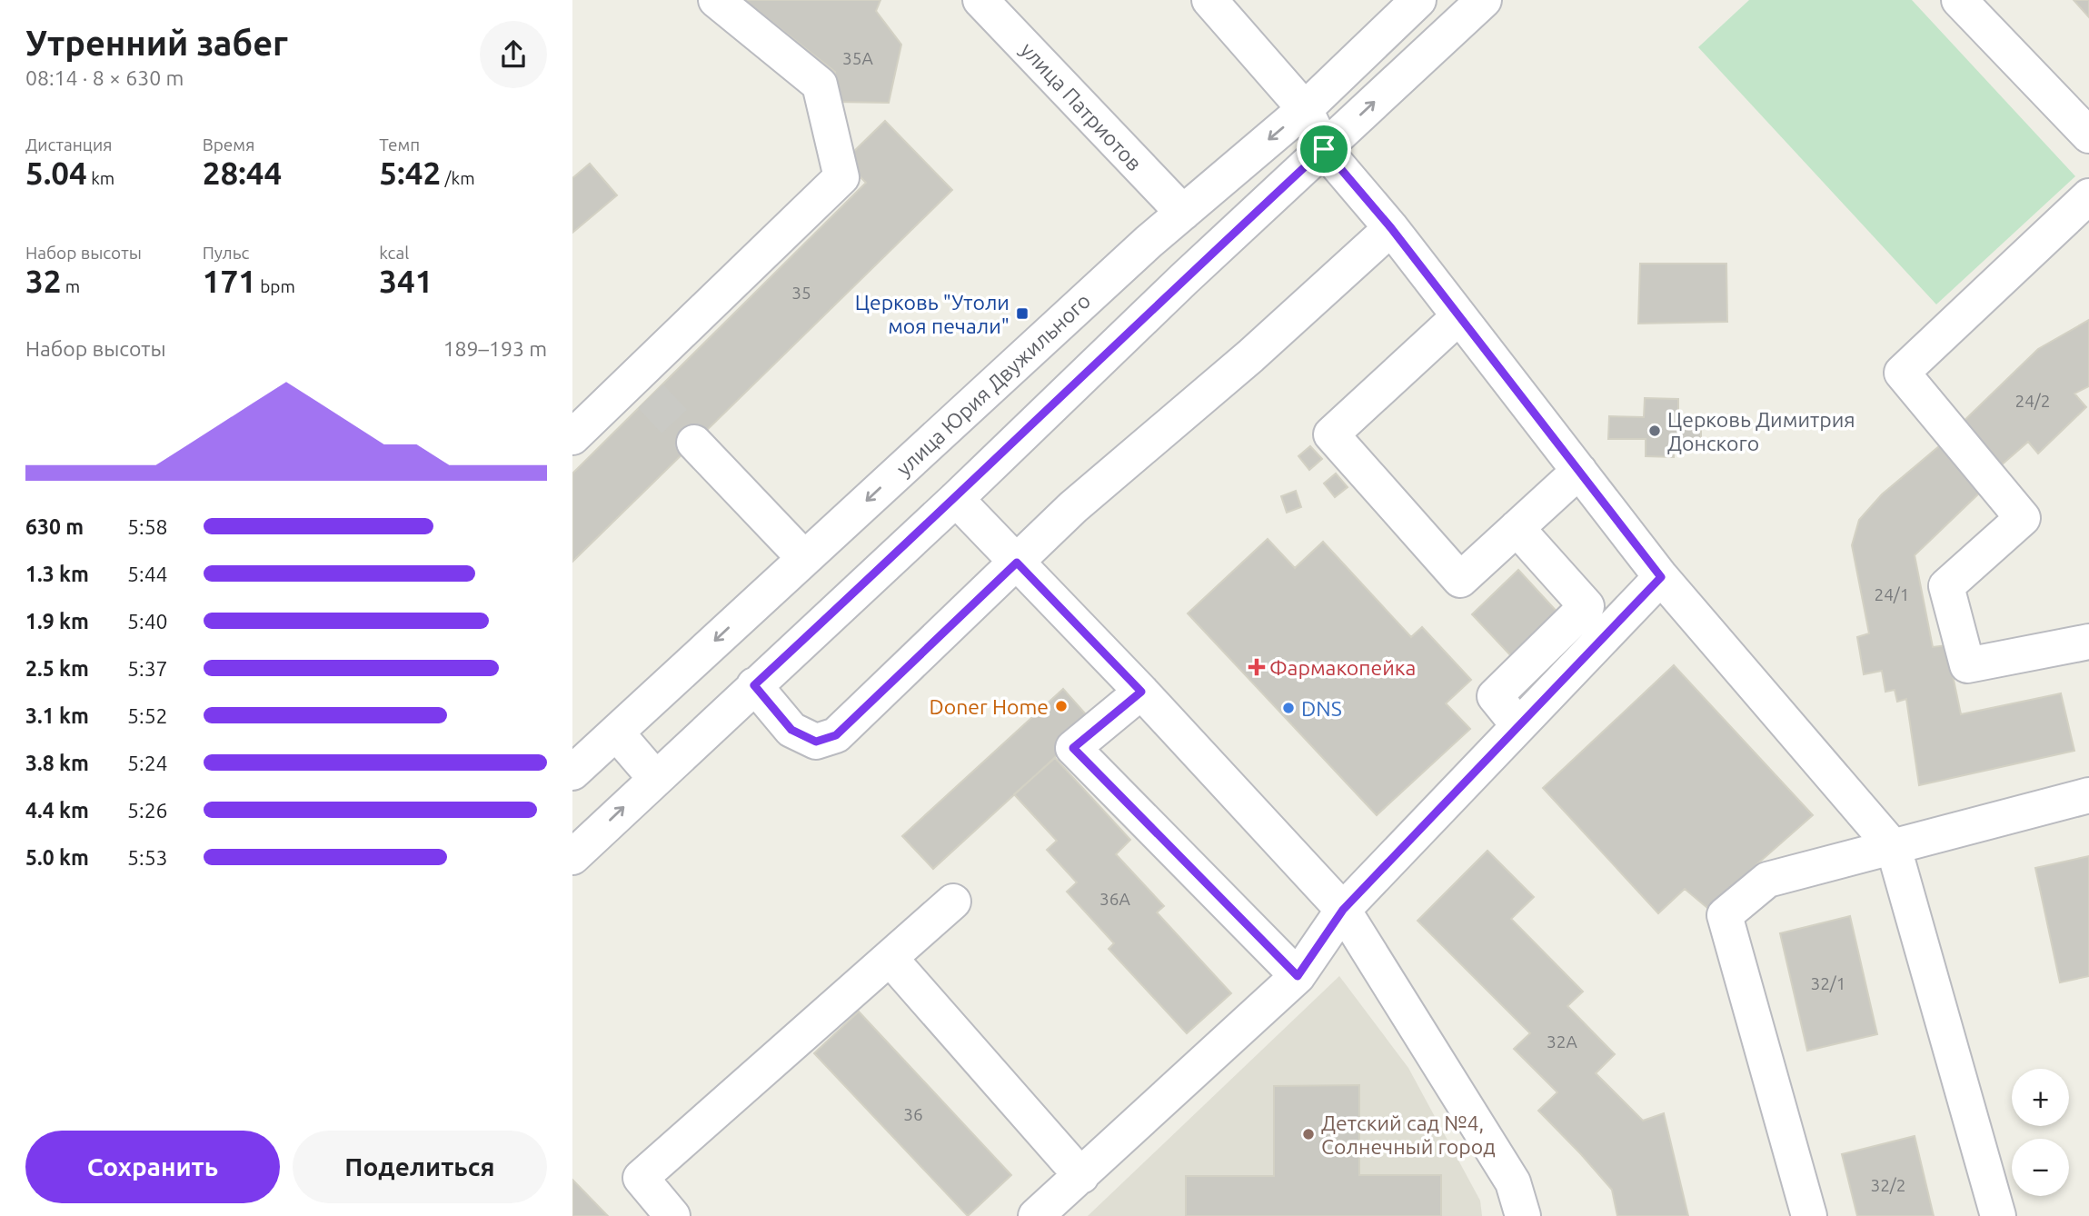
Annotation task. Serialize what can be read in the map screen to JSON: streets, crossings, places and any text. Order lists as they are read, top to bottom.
{
  "streets": {
    "street": ["улица Патриотов", "улица Юрия Двужильного"]
  },
  "crossings": [
    ["улица Патриотов", "улица Юрия Двужильного"]
  ],
  "places": {
    "transit": ["Церковь \"Утоли моя печали\""],
    "other": [
      "Церковь Димитрия Донского",
      "Doner Home",
      "DNS",
      "Детский сад №4, Солнечный город"
    ],
    "health": ["Фармакопейка"]
  },
  "house_numbers": [
    "35А",
    "35",
    "24/2",
    "24/1",
    "36А",
    "32/1",
    "32А",
    "36",
    "32/2"
  ],
  "page": {
    "heading": ["Утренний забег", "08:14 · 8 × 630 m"],
    "stats": [
      ["Дистанция", "5.04 km"],
      ["Время", "28:44"],
      ["Темп", "5:42 /km"],
      ["Набор высоты", "32 m"],
      ["Пульс", "171 bpm"],
      ["kcal", "341"]
    ],
    "chart": ["Набор высоты", "189–193 m"],
    "list": [
      {
        "name": "630 m",
        "note": "5:58"
      },
      {
        "name": "1.3 km",
        "note": "5:44"
      },
      {
        "name": "1.9 km",
        "note": "5:40"
      },
      {
        "name": "2.5 km",
        "note": "5:37"
      },
      {
        "name": "3.1 km",
        "note": "5:52"
      },
      {
        "name": "3.8 km",
        "note": "5:24"
      },
      {
        "name": "4.4 km",
        "note": "5:26"
      },
      {
        "name": "5.0 km",
        "note": "5:53"
      }
    ],
    "map_buttons": ["+", "−"],
    "buttons": ["Сохранить", "Поделиться"]
  }
}
